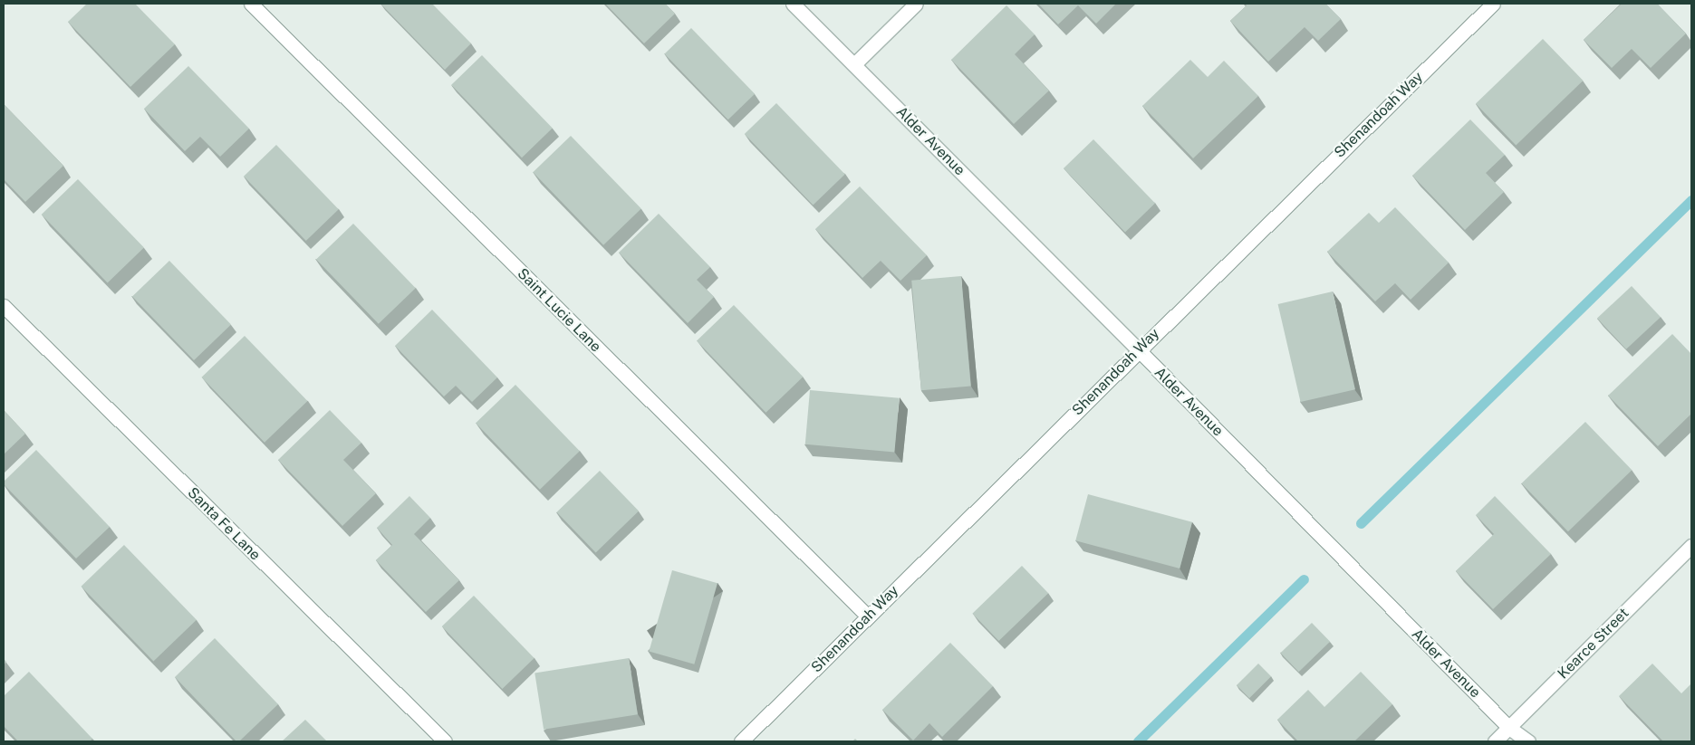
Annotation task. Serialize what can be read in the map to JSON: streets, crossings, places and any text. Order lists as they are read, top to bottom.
{
  "streets": {
    "street": [
      "Shenandoah Way",
      "Alder Avenue",
      "Saint Lucie Lane",
      "Santa Fe Lane",
      "Kearce Street"
    ]
  },
  "crossings": [
    ["Shenandoah Way", "Alder Avenue"],
    ["Shenandoah Way", "Saint Lucie Lane"],
    ["Alder Avenue", "Kearce Street"]
  ]
}
